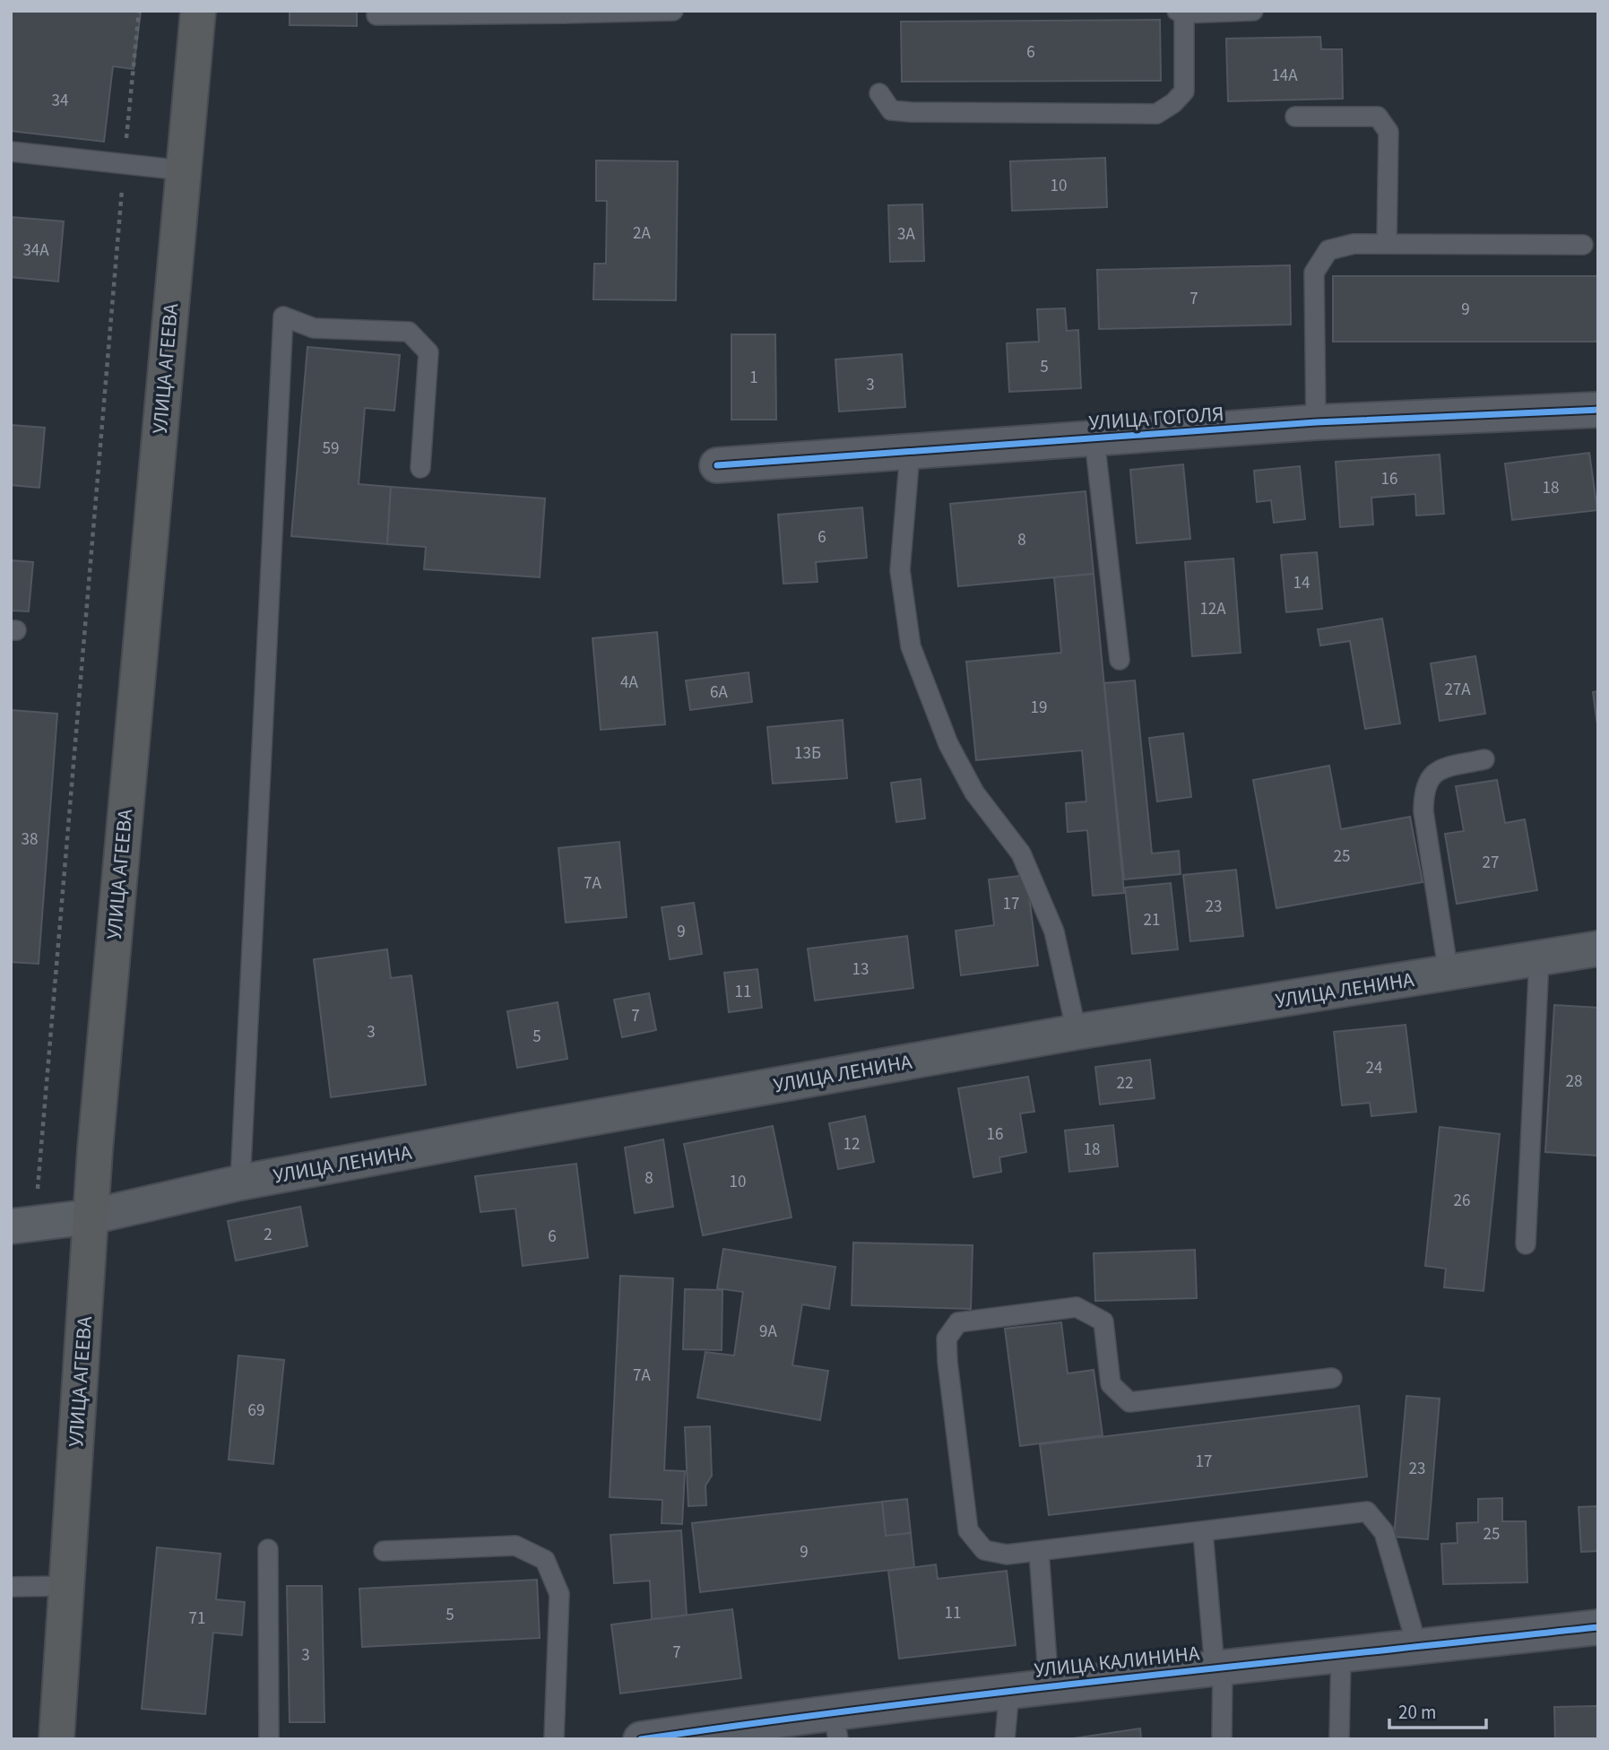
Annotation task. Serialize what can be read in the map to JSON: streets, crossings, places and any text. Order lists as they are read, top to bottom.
{
  "streets": {
    "highway": ["УЛИЦА АГЕЕВА"],
    "main road": ["УЛИЦА ЛЕНИНА"],
    "street": ["УЛИЦА ГОГОЛЯ", "УЛИЦА КАЛИНИНА"]
  },
  "crossings": [
    ["УЛИЦА АГЕЕВА", "УЛИЦА ЛЕНИНА"]
  ],
  "house_numbers": [
    "6",
    "14А",
    "34",
    "10",
    "2А",
    "3А",
    "34А",
    "7",
    "9",
    "5",
    "1",
    "3",
    "59",
    "16",
    "18",
    "6",
    "8",
    "14",
    "12А",
    "4А",
    "27А",
    "6А",
    "19",
    "13Б",
    "38",
    "25",
    "27",
    "7А",
    "17",
    "23",
    "21",
    "9",
    "13",
    "11",
    "7",
    "3",
    "5",
    "24",
    "28",
    "22",
    "16",
    "12",
    "18",
    "8",
    "10",
    "26",
    "2",
    "6",
    "9А",
    "7А",
    "69",
    "17",
    "23",
    "25",
    "9",
    "11",
    "5",
    "71",
    "7",
    "3"
  ],
  "scale_bar": "20 m"
}
